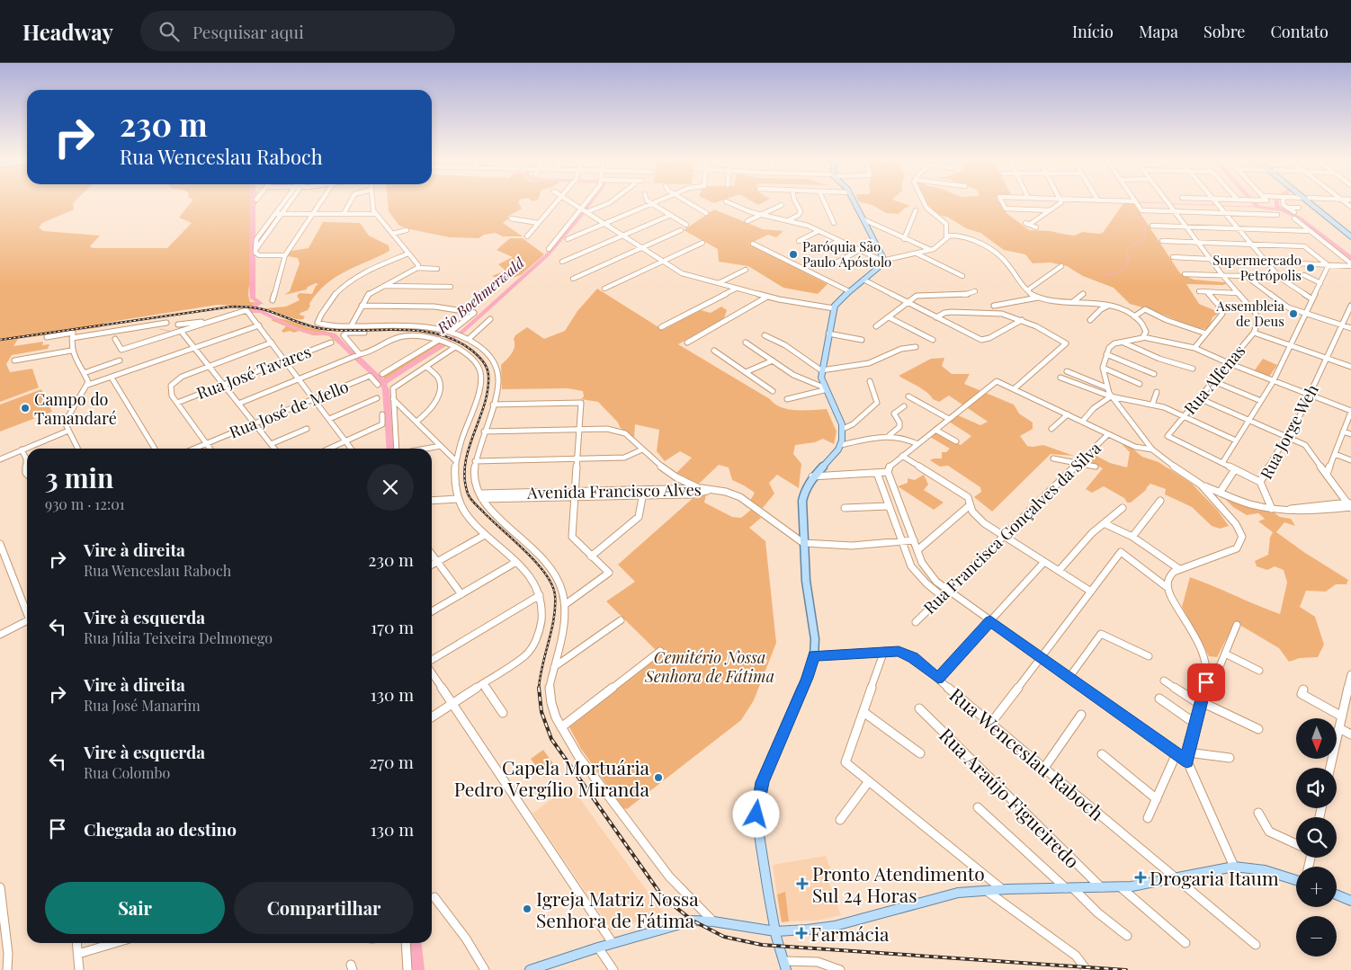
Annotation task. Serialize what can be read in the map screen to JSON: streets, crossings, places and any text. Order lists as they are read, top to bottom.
{
  "streets": {
    "street": [
      "Rua José Tavares",
      "Rua Alfenas",
      "Rua José de Mello",
      "Rua Jorge Weh",
      "Avenida Francisco Alves",
      "Rua Francisca Gonçalves da Silva",
      "Rua Wenceslau Raboch",
      "Rua Araújo Figueiredo"
    ]
  },
  "water": ["Rio Boehmerwald"],
  "parks": ["Cemitério Nossa Senhora de Fátima"],
  "places": {
    "other": [
      "Paróquia São Paulo Apóstolo",
      "Supermercado Petrópolis",
      "Assembleia de Deus",
      "Campo do Tamandaré",
      "Capela Mortuária Pedro Vergílio Miranda",
      "Igreja Matriz Nossa Senhora de Fátima"
    ],
    "health": ["Drogaria Itaum", "Pronto Atendimento Sul 24 Horas", "Farmácia"]
  },
  "north": "bottom",
  "page": {
    "header": "Headway",
    "search": "Pesquisar aqui",
    "nav": [
      "Início",
      "Mapa",
      "Sobre",
      "Contato"
    ],
    "turn": ["230 m", "Rua Wenceslau Raboch"],
    "heading": ["3 min", "930 m · 12:01"],
    "list": [
      {
        "name": "Vire à direita",
        "note": "Rua Wenceslau Raboch",
        "value": "230 m"
      },
      {
        "name": "Vire à esquerda",
        "note": "Rua Júlia Teixeira Delmonego",
        "value": "170 m"
      },
      {
        "name": "Vire à direita",
        "note": "Rua José Manarim",
        "value": "130 m"
      },
      {
        "name": "Vire à esquerda",
        "note": "Rua Colombo",
        "value": "270 m"
      },
      {
        "name": "Chegada ao destino",
        "value": "130 m"
      }
    ],
    "map_buttons": ["+", "−"],
    "buttons": ["Sair", "Compartilhar"]
  }
}
